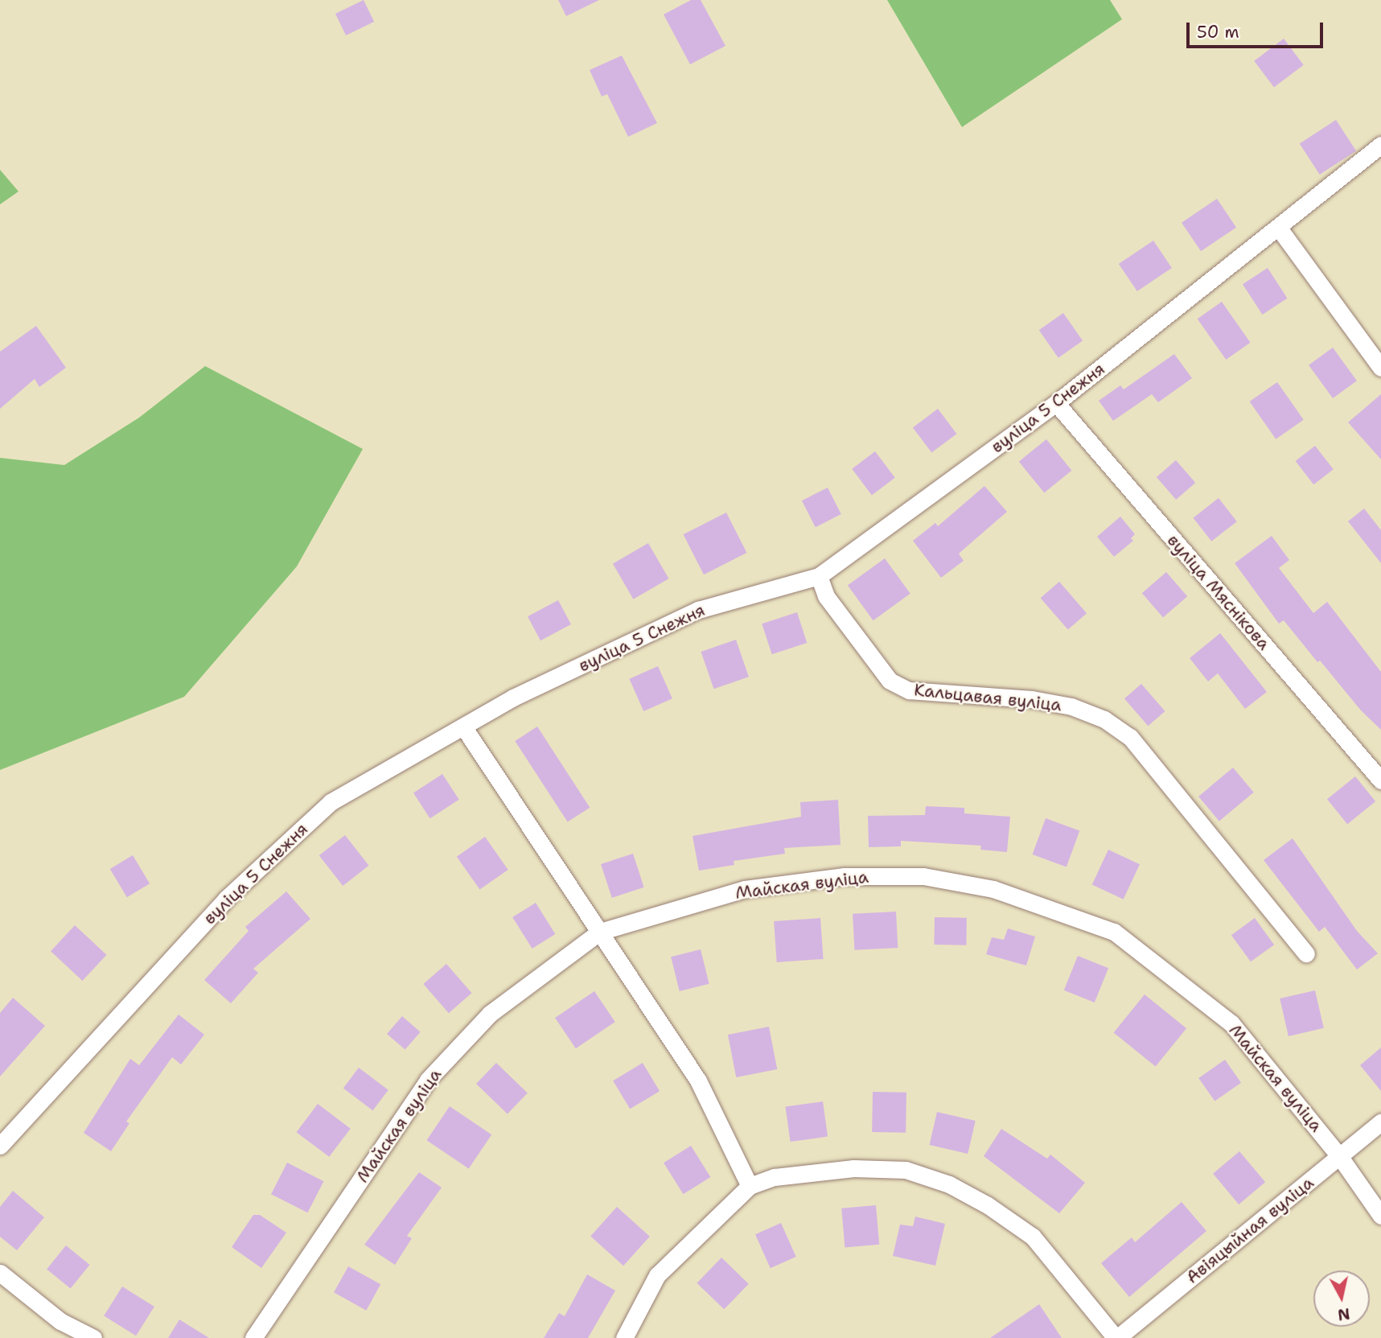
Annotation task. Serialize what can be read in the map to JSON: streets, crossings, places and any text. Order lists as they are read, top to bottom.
{
  "streets": {
    "street": [
      "вуліца 5 Снежня",
      "вуліца Мяснікова",
      "Кальцавая вуліца",
      "Майская вуліца",
      "Авіяцыйная вуліца"
    ]
  },
  "crossings": [
    ["вуліца 5 Снежня", "вуліца Мяснікова"],
    ["вуліца 5 Снежня", "Кальцавая вуліца"],
    ["Майская вуліца", "Авіяцыйная вуліца"]
  ],
  "scale_bar": "50 m",
  "north": "bottom"
}
